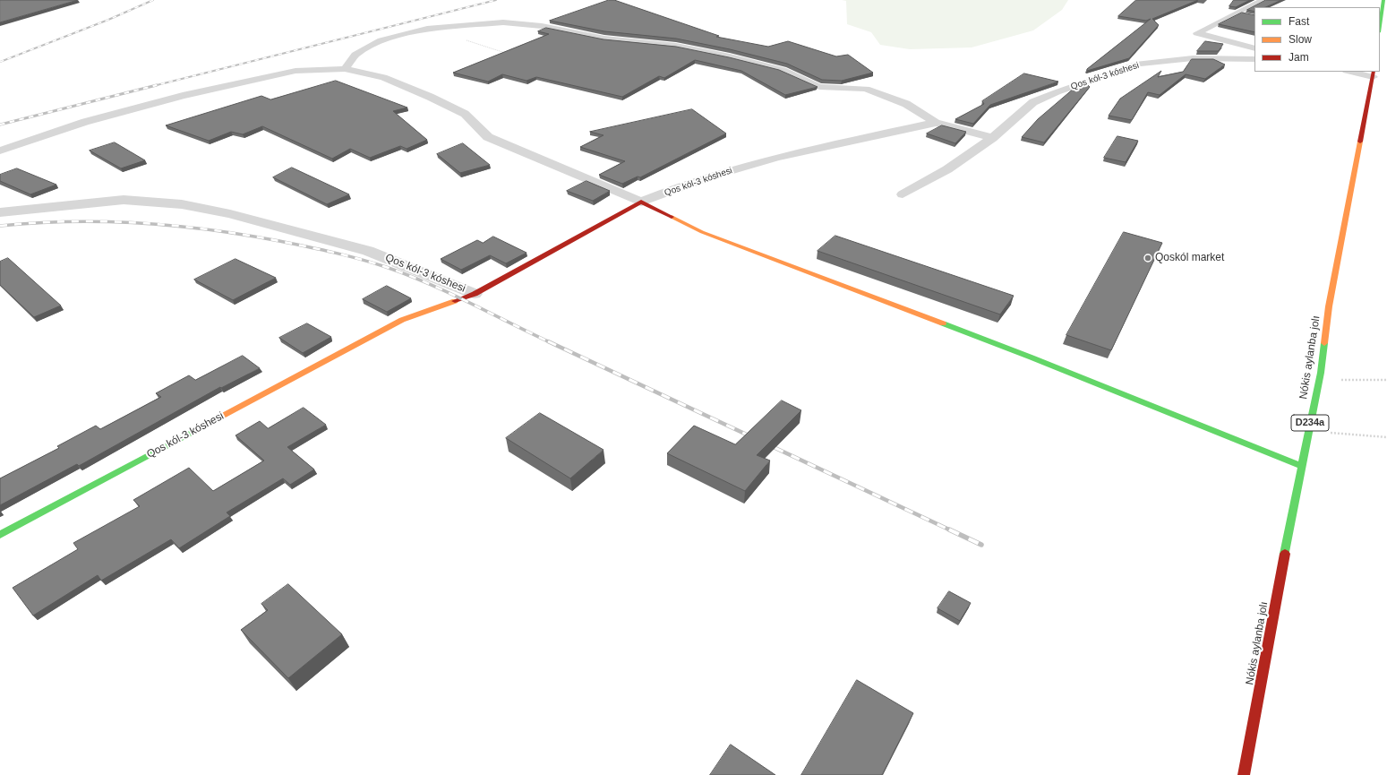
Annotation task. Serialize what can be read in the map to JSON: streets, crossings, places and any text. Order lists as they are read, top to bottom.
{
  "streets": {
    "main road": ["Qos kól-3 kóshesi", "Nókis aylanba jolı", "D234a"]
  },
  "places": ["Qoskól market"],
  "legend": ["Fast", "Slow", "Jam"]
}
